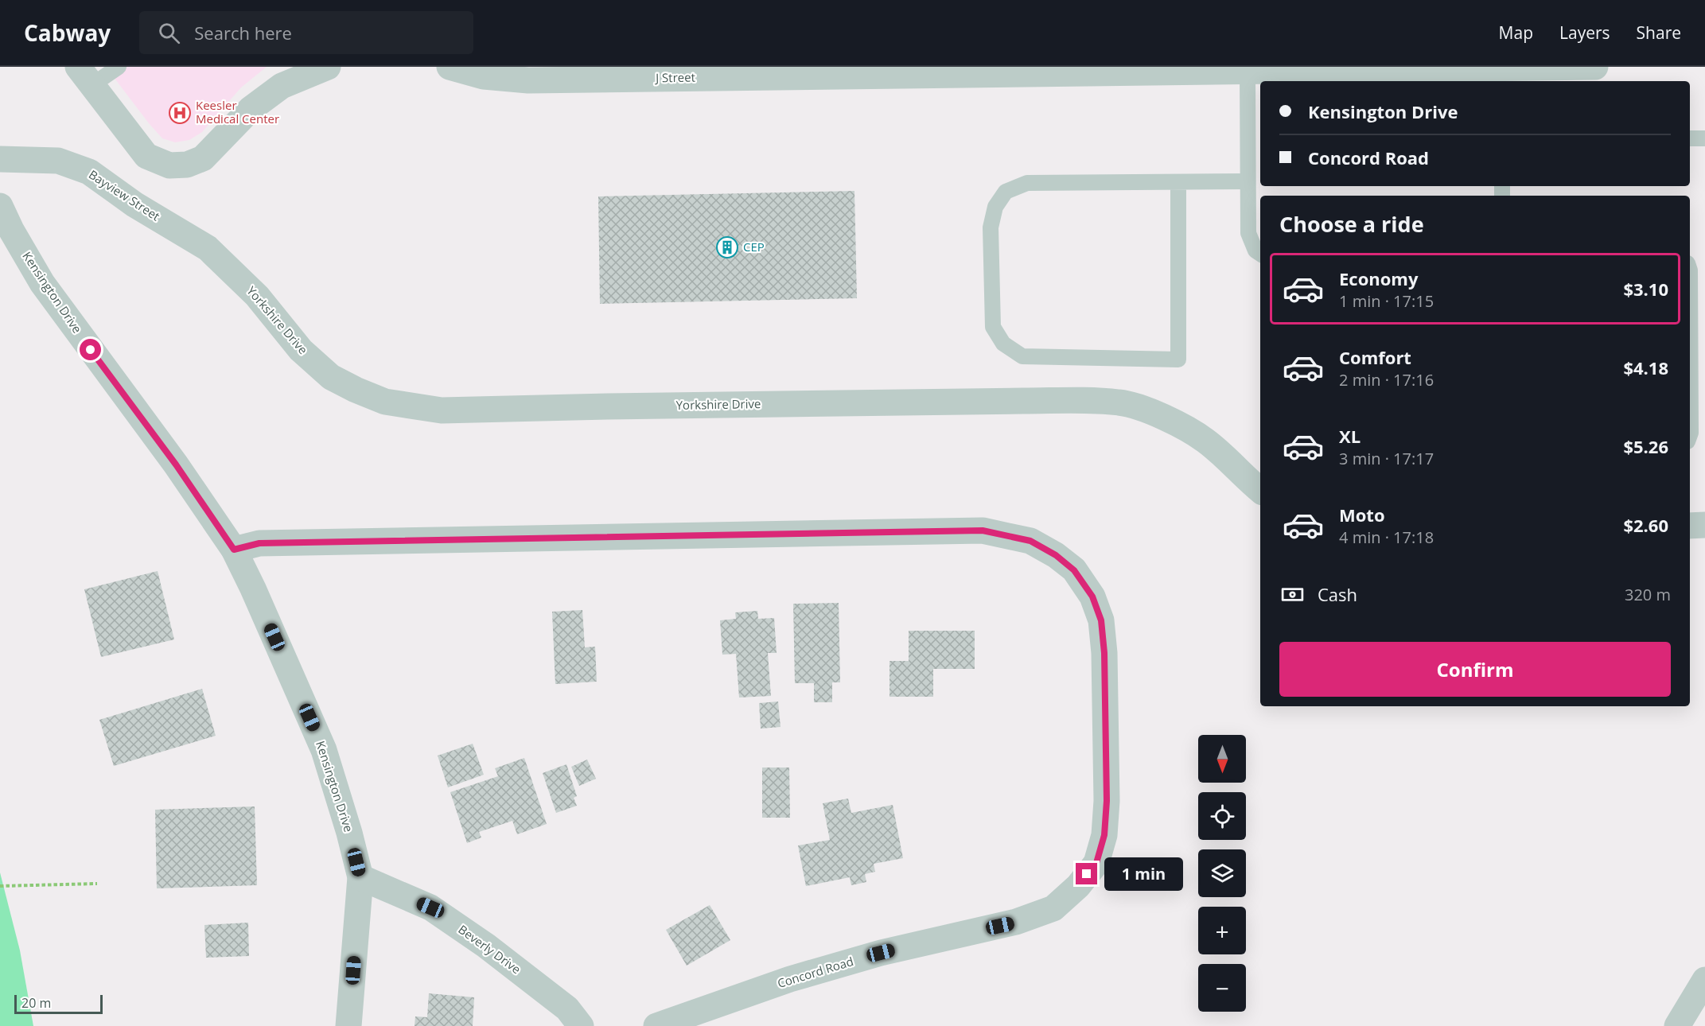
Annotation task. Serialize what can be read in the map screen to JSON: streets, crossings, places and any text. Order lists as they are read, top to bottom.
{
  "streets": {
    "street": [
      "J Street",
      "Bayview Street",
      "Kensington Drive",
      "Yorkshire Drive",
      "Beverly Drive",
      "Concord Road"
    ]
  },
  "crossings": [
    ["Bayview Street", "Yorkshire Drive"],
    ["Kensington Drive", "Beverly Drive"],
    ["Kensington Drive", "Concord Road"]
  ],
  "places": {
    "hospital": ["Keesler Medical Center"],
    "building": ["CEP"]
  },
  "scale_bar": "20 m",
  "north": "bottom",
  "page": {
    "header": "Cabway",
    "search": "Search here",
    "nav": ["Map", "Layers", "Share"],
    "banner": ["Kensington Drive", "Concord Road"],
    "heading": "Choose a ride",
    "list": [
      {
        "name": "Economy",
        "note": "1 min · 17:15",
        "value": "$3.10"
      },
      {
        "name": "Comfort",
        "note": "2 min · 17:16",
        "value": "$4.18"
      },
      {
        "name": "XL",
        "note": "3 min · 17:17",
        "value": "$5.26"
      },
      {
        "name": "Moto",
        "note": "4 min · 17:18",
        "value": "$2.60"
      }
    ],
    "pay": ["Cash", "320 m"],
    "buttons": "Confirm",
    "map_buttons": ["+", "−"],
    "bubble": "1 min",
    "scale": "20 m"
  }
}
